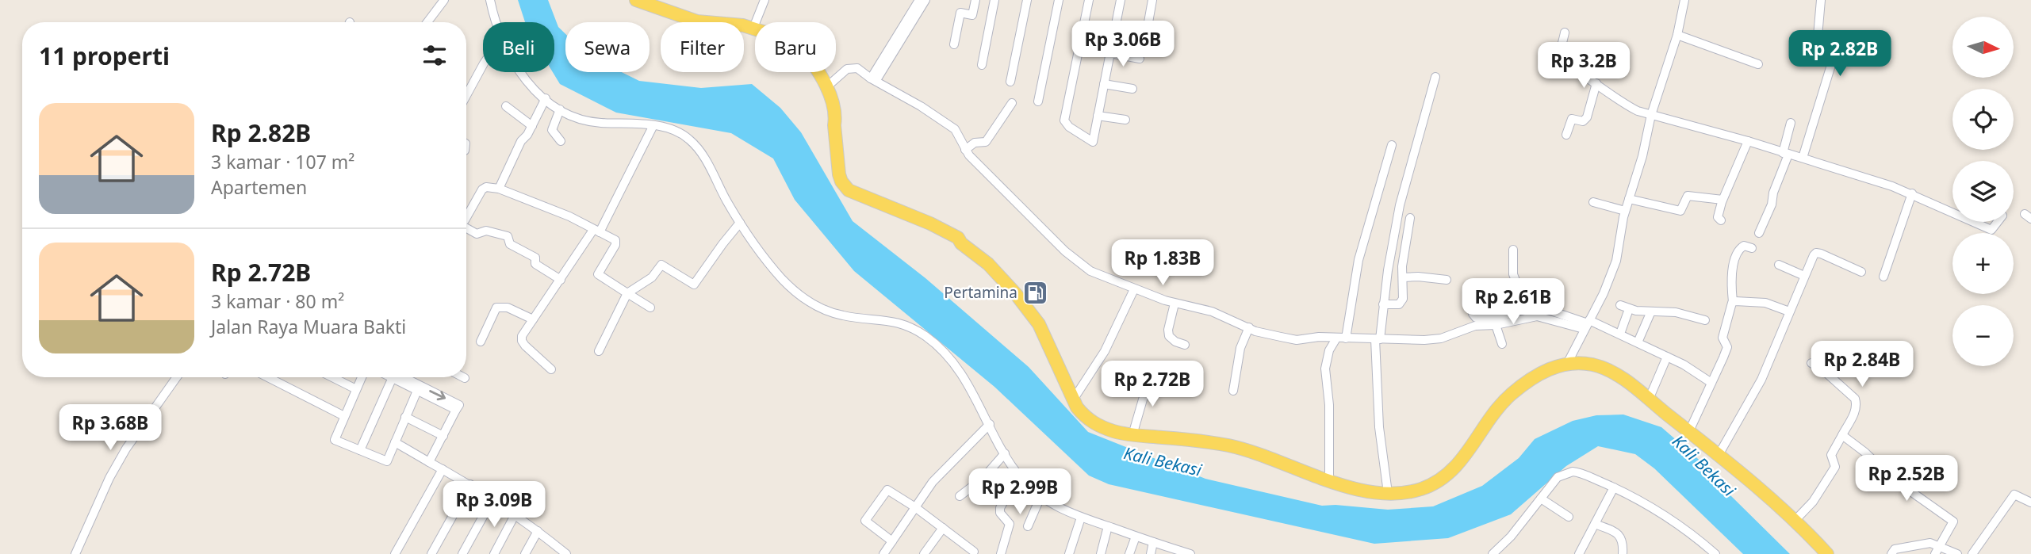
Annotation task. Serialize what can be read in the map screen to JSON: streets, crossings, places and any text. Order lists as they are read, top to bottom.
{
  "water": ["Kali Bekasi"],
  "places": {
    "fuel station": ["Pertamina"]
  },
  "north": "right",
  "page": {
    "map_buttons": ["+", "−"],
    "price": [
      "Rp 3.06B",
      "Rp 2.82B",
      "Rp 3.2B",
      "Rp 1.83B",
      "Rp 2.61B",
      "Rp 2.84B",
      "Rp 2.72B",
      "Rp 3.68B",
      "Rp 2.52B",
      "Rp 2.99B",
      "Rp 3.09B"
    ],
    "chip": [
      "Beli",
      "Sewa",
      "Filter",
      "Baru"
    ],
    "heading": "11 properti",
    "list": [
      {
        "name": "Rp 2.82B",
        "note": "3 kamar · 107 m² · Apartemen"
      },
      {
        "name": "Rp 2.72B",
        "note": "3 kamar · 80 m² · Jalan Raya Muara Bakti"
      }
    ]
  }
}
